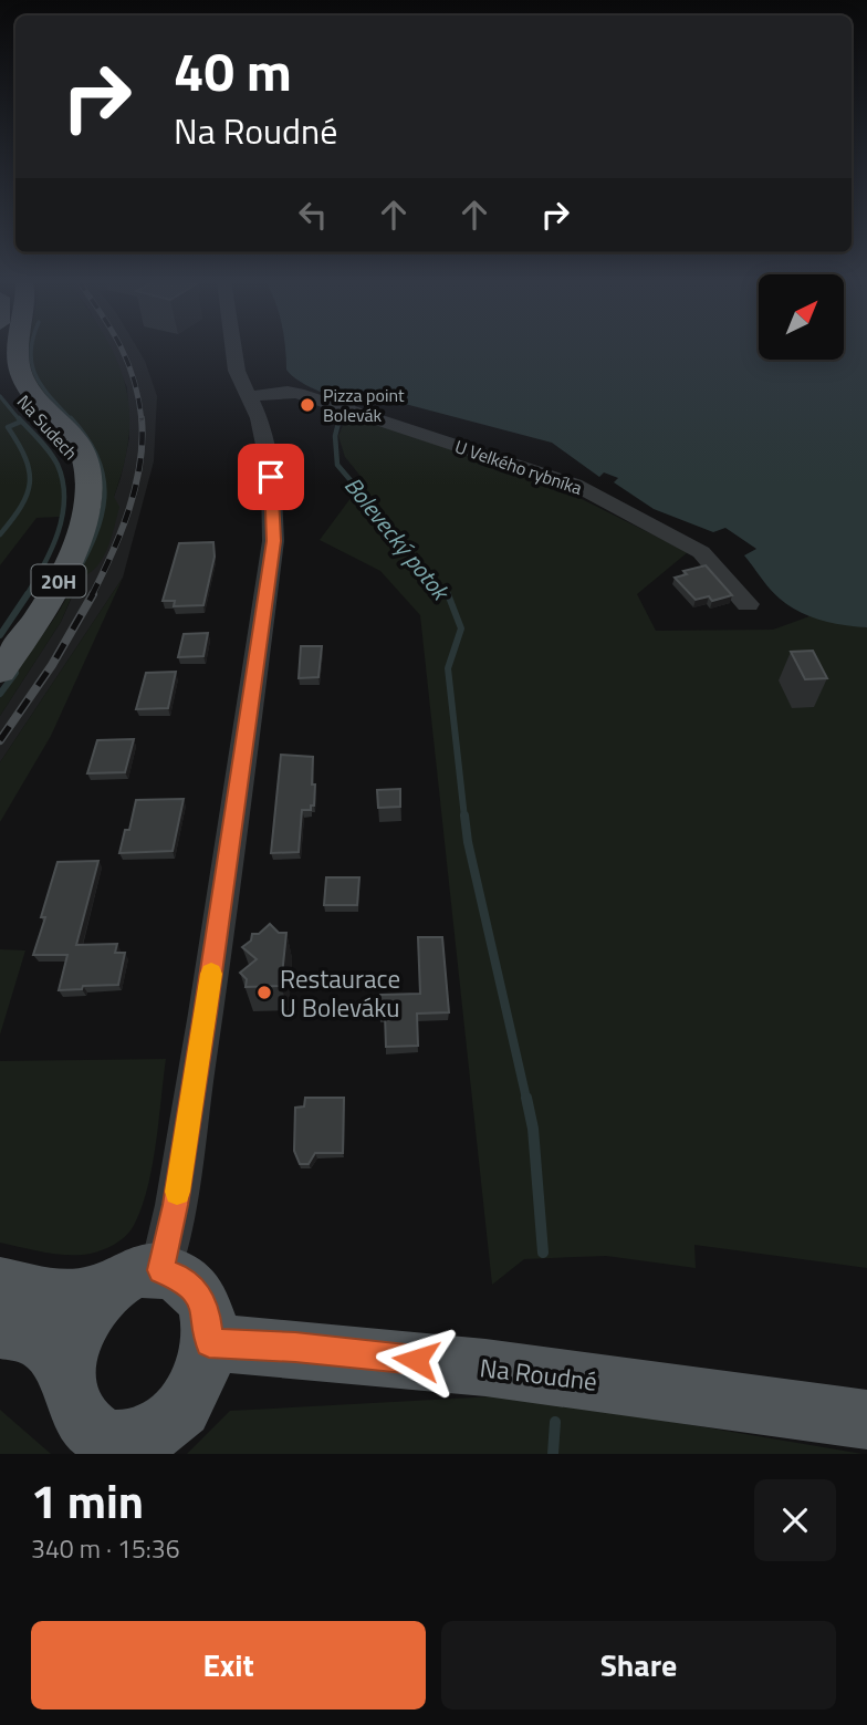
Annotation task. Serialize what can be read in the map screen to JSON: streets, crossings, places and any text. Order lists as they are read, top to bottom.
{
  "streets": {
    "main road": ["Na Sudech", "20H", "Na Roudné"],
    "street": ["U Velkého rybníka"]
  },
  "water": ["Bolevecký potok"],
  "places": ["Pizza point Bolevák", "Restaurace U Boleváku"],
  "north": "top right",
  "page": {
    "turn": ["40 m", "Na Roudné"],
    "heading": ["1 min", "340 m · 15:36"],
    "buttons": ["Exit", "Share"]
  }
}
